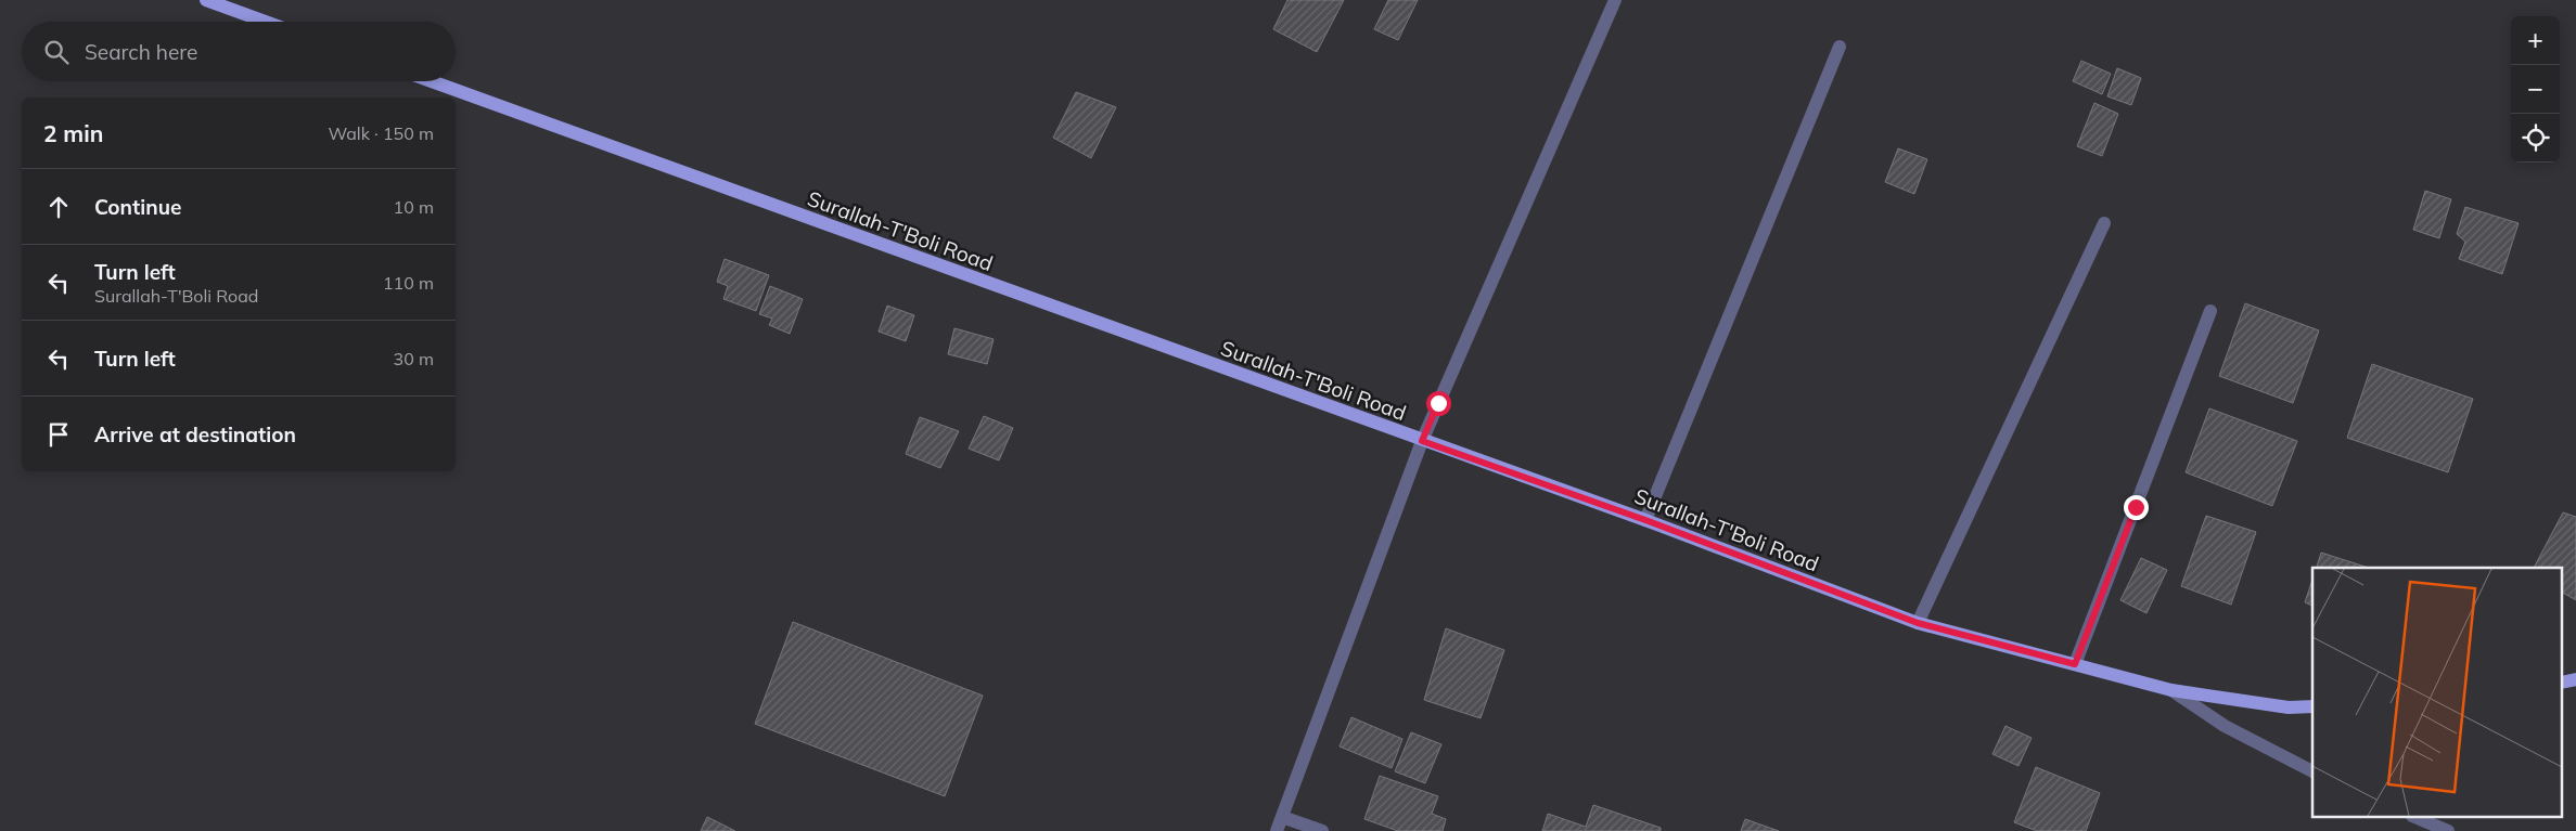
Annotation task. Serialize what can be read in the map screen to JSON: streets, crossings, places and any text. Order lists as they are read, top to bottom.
{
  "streets": {
    "main road": ["Surallah-T'Boli Road"]
  },
  "page": {
    "map_buttons": ["+", "−"],
    "search": "Search here",
    "heading": ["2 min", "Walk · 150 m"],
    "list": [
      ["Continue", "10 m"],
      ["Turn left", "Surallah-T'Boli Road", "110 m"],
      ["Turn left", "30 m"],
      "Arrive at destination"
    ]
  }
}
